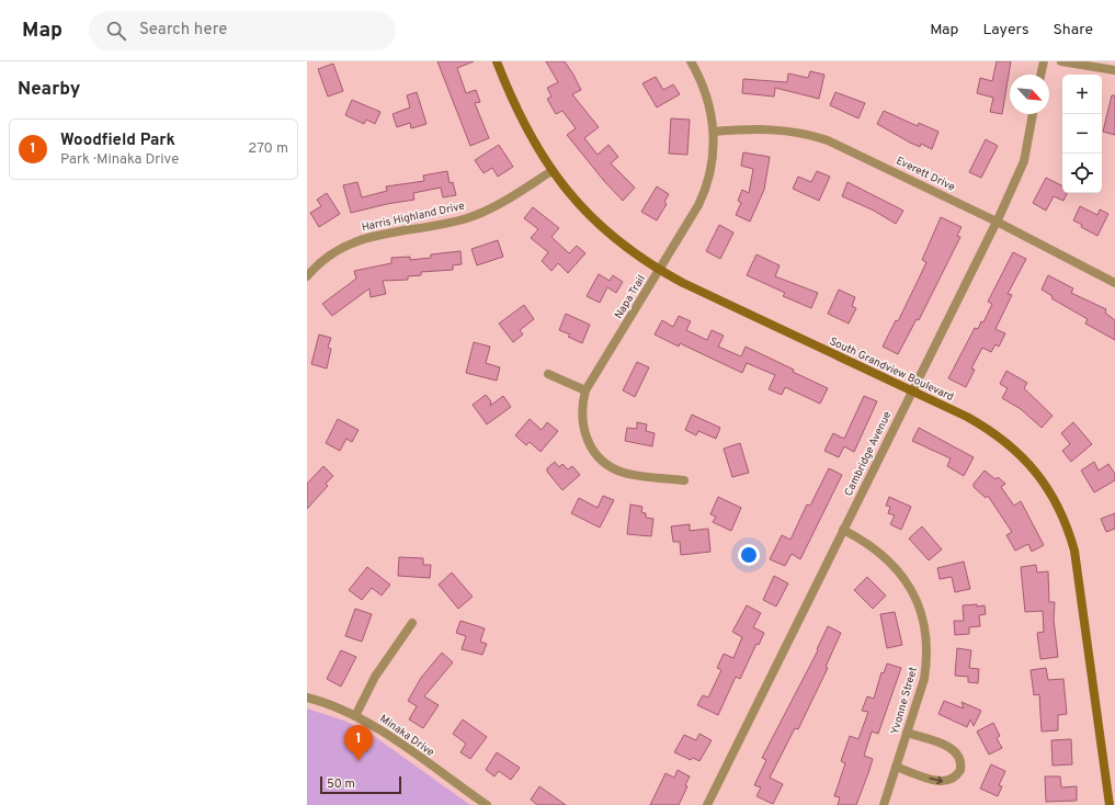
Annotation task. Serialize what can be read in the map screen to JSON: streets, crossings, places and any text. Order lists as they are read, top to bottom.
{
  "streets": {
    "street": [
      "Everett Drive",
      "Harris Highland Drive",
      "Napa Trail",
      "South Grandview Boulevard",
      "Cambridge Avenue",
      "Yvonne Street",
      "Minaka Drive"
    ]
  },
  "crossings": [
    ["Everett Drive", "Napa Trail"],
    ["Everett Drive", "Cambridge Avenue"],
    ["Harris Highland Drive", "South Grandview Boulevard"],
    ["Napa Trail", "South Grandview Boulevard"],
    ["South Grandview Boulevard", "Cambridge Avenue"],
    ["Cambridge Avenue", "Yvonne Street"]
  ],
  "scale_bar": "50 m",
  "north": "bottom right",
  "page": {
    "header": "Map",
    "search": "Search here",
    "nav": ["Map", "Layers", "Share"],
    "heading": "Nearby",
    "map_buttons": ["+", "−"],
    "list": [
      {
        "mark": "1",
        "name": "Woodfield Park",
        "note": "Park · Minaka Drive",
        "value": "270 m"
      }
    ],
    "pins": "1",
    "scale": "50 m"
  }
}
